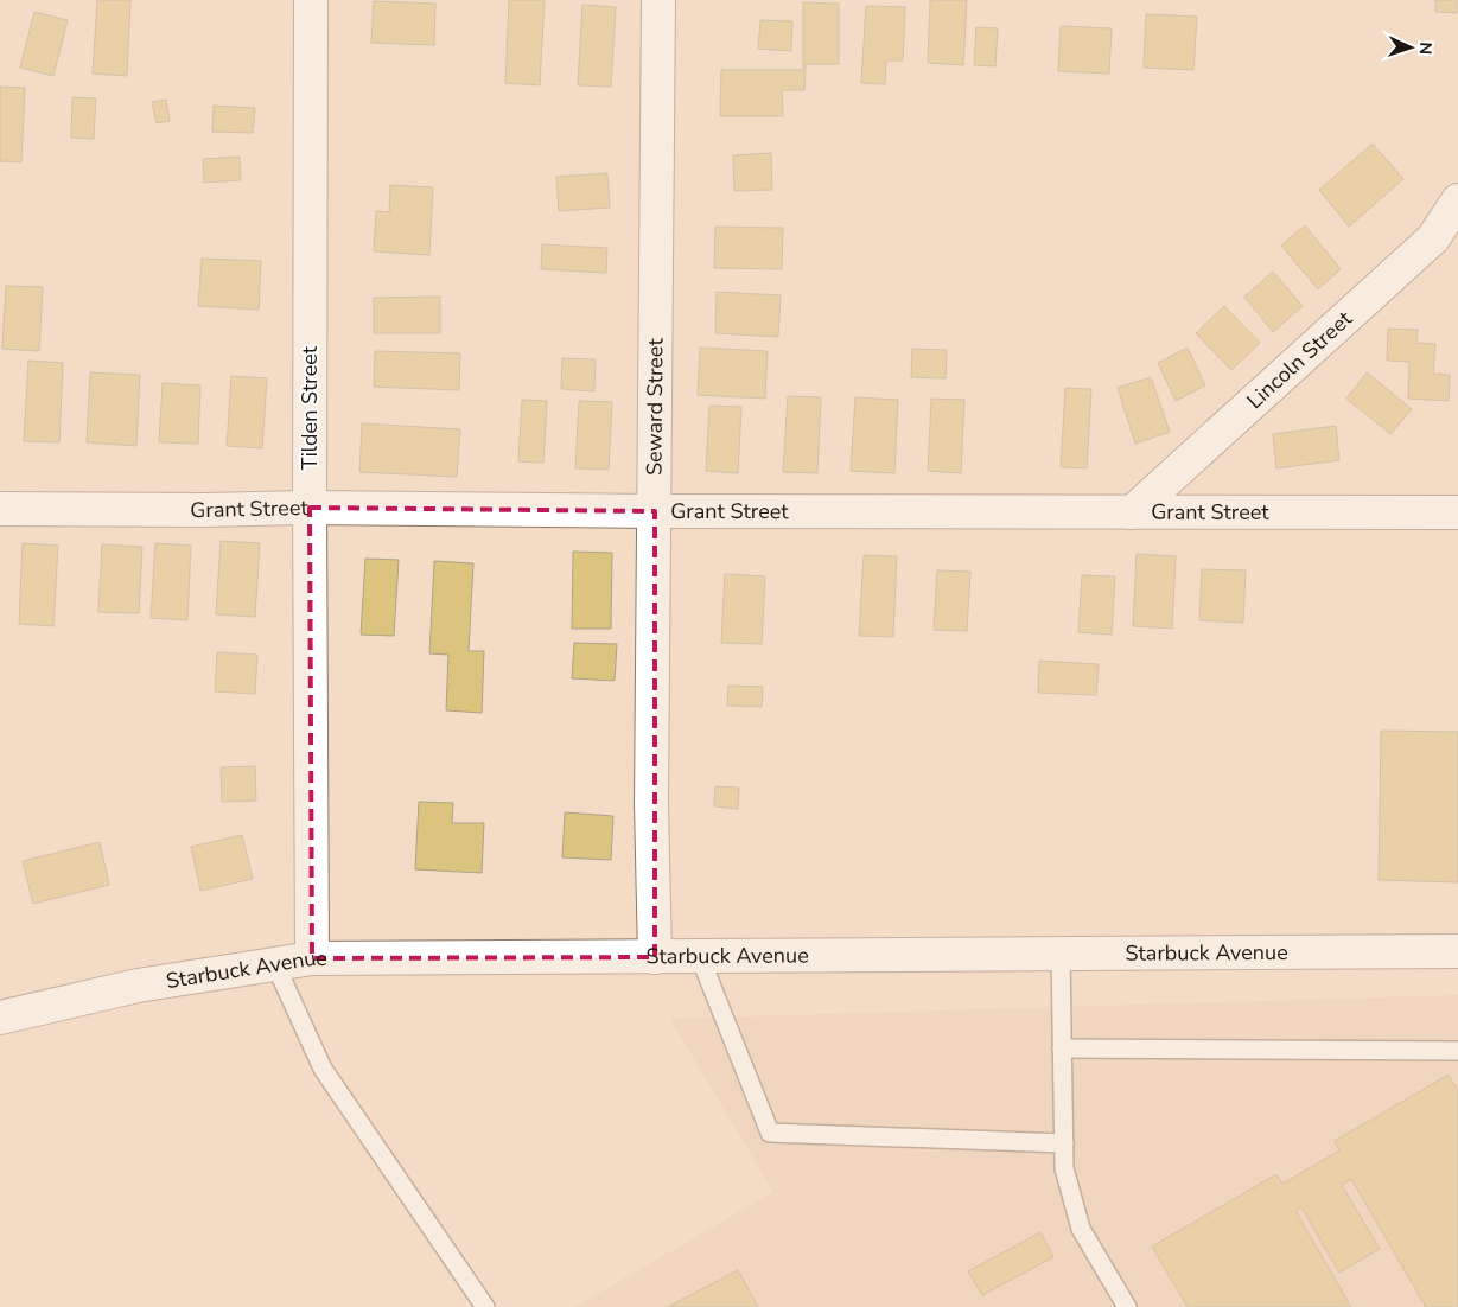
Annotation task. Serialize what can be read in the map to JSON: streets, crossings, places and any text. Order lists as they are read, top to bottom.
{
  "streets": {
    "street": [
      "Lincoln Street",
      "Seward Street",
      "Tilden Street",
      "Grant Street",
      "Starbuck Avenue"
    ]
  },
  "crossings": [
    ["Lincoln Street", "Grant Street"],
    ["Seward Street", "Grant Street"],
    ["Seward Street", "Starbuck Avenue"],
    ["Tilden Street", "Grant Street"],
    ["Tilden Street", "Starbuck Avenue"]
  ],
  "north": "right"
}
